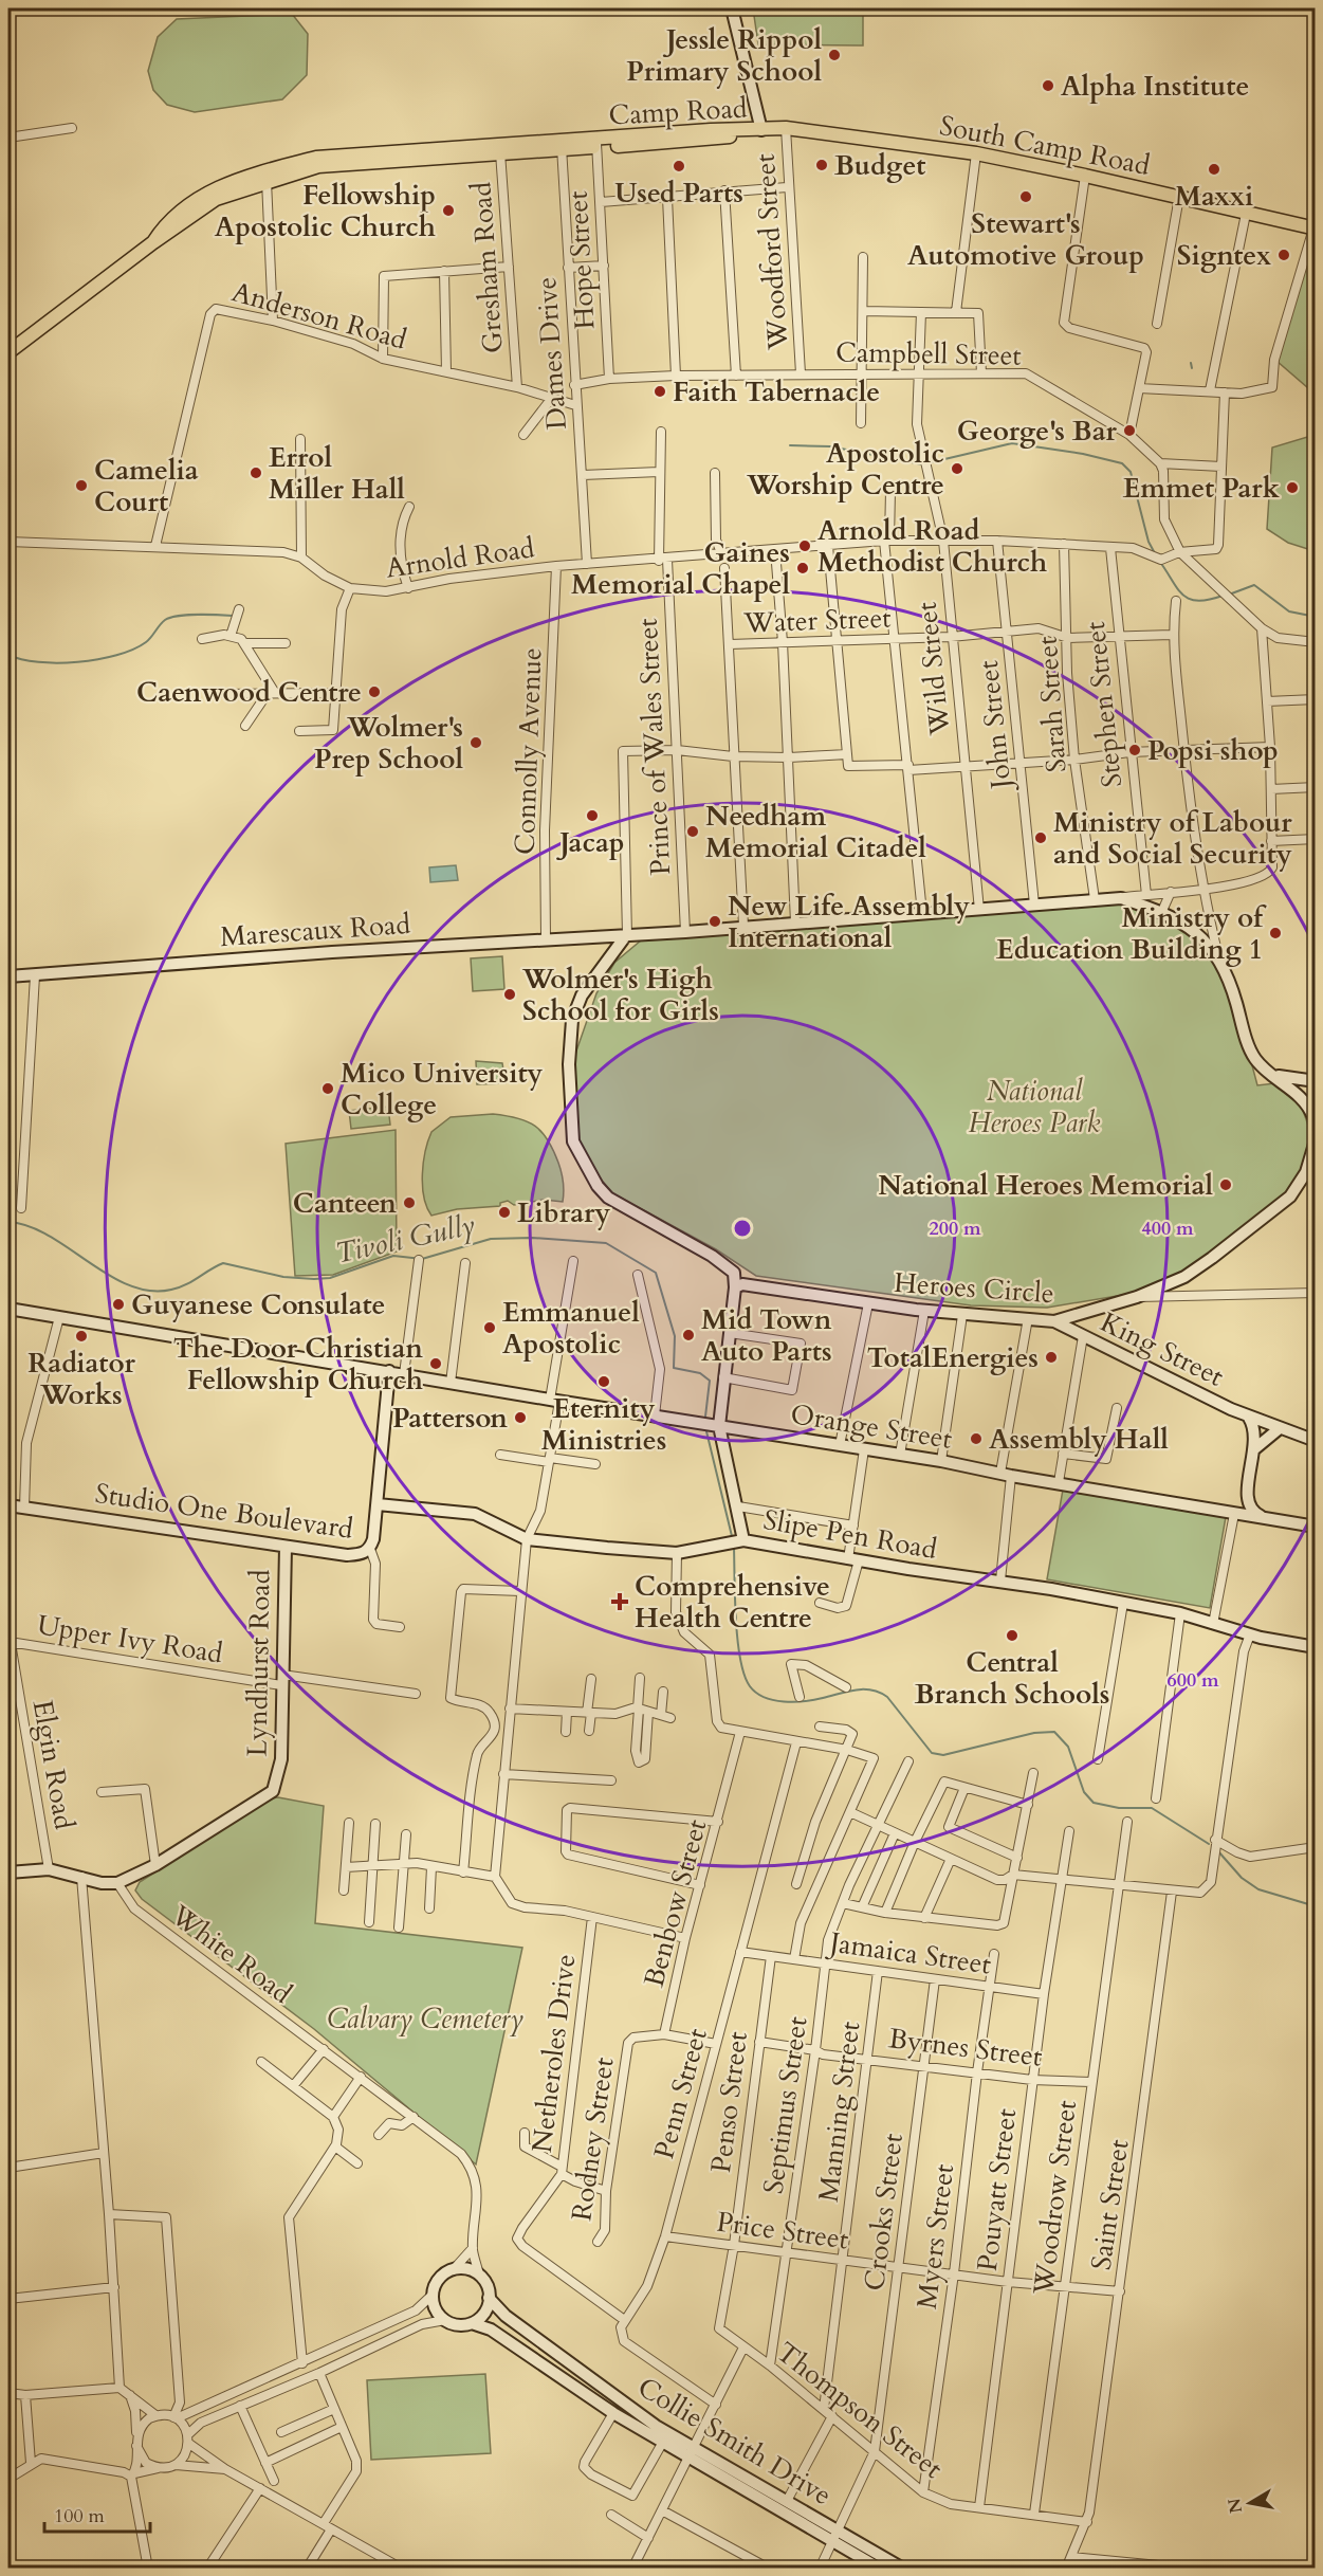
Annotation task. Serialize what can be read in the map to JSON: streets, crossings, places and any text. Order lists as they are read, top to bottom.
{
  "streets": {
    "main road": ["Camp Road", "South Camp Road"],
    "street": [
      "Woodford Street",
      "Hope Street",
      "Gresham Road",
      "Anderson Road",
      "Dames Drive",
      "Campbell Street",
      "Arnold Road",
      "Water Street",
      "Wild Street",
      "Sarah Street",
      "Stephen Street",
      "John Street",
      "Prince of Wales Street",
      "Connolly Avenue",
      "Marescaux Road",
      "Heroes Circle",
      "King Street",
      "Orange Street",
      "Studio One Boulevard",
      "Slipe Pen Road",
      "Upper Ivy Road",
      "Lyndhurst Road",
      "Elgin Road",
      "Benbow Street",
      "Jamaica Street",
      "White Road",
      "Byrnes Street",
      "Netheroles Drive",
      "Penn Street",
      "Penso Street",
      "Septimus Street",
      "Manning Street",
      "Rodney Street",
      "Pouyatt Street",
      "Woodrow Street",
      "Saint Street",
      "Crooks Street",
      "Price Street",
      "Myers Street",
      "Thompson Street",
      "Collie Smith Drive"
    ]
  },
  "crossings": [
    ["Camp Road", "South Camp Road"],
    ["Camp Road", "Hope Street"],
    ["Camp Road", "Gresham Road"],
    ["Camp Road", "Dames Drive"],
    ["South Camp Road", "Woodford Street"],
    ["Woodford Street", "Campbell Street"],
    ["Hope Street", "Campbell Street"],
    ["Gresham Road", "Anderson Road"],
    ["Anderson Road", "Dames Drive"],
    ["Anderson Road", "Arnold Road"],
    ["Dames Drive", "Arnold Road"],
    ["Campbell Street", "Wild Street"],
    ["Arnold Road", "Wild Street"],
    ["Arnold Road", "Sarah Street"],
    ["Arnold Road", "Stephen Street"],
    ["Arnold Road", "John Street"],
    ["Arnold Road", "Prince of Wales Street"],
    ["Arnold Road", "Connolly Avenue"],
    ["Water Street", "Wild Street"],
    ["Water Street", "Sarah Street"],
    ["Water Street", "Stephen Street"],
    ["Water Street", "John Street"],
    ["Connolly Avenue", "Marescaux Road"],
    ["Heroes Circle", "King Street"],
    ["Orange Street", "Studio One Boulevard"],
    ["Studio One Boulevard", "Slipe Pen Road"],
    ["Studio One Boulevard", "Lyndhurst Road"],
    ["Upper Ivy Road", "Lyndhurst Road"],
    ["Upper Ivy Road", "Elgin Road"],
    ["Lyndhurst Road", "White Road"],
    ["Benbow Street", "Rodney Street"],
    ["Jamaica Street", "Penn Street"],
    ["Jamaica Street", "Penso Street"],
    ["Jamaica Street", "Septimus Street"],
    ["Jamaica Street", "Manning Street"],
    ["Jamaica Street", "Pouyatt Street"],
    ["Jamaica Street", "Crooks Street"],
    ["Jamaica Street", "Myers Street"],
    ["White Road", "Collie Smith Drive"],
    ["Byrnes Street", "Penso Street"],
    ["Byrnes Street", "Septimus Street"],
    ["Byrnes Street", "Manning Street"],
    ["Byrnes Street", "Pouyatt Street"],
    ["Byrnes Street", "Woodrow Street"],
    ["Byrnes Street", "Crooks Street"],
    ["Byrnes Street", "Myers Street"],
    ["Netheroles Drive", "Penn Street"],
    ["Penn Street", "Price Street"],
    ["Penso Street", "Price Street"],
    ["Penso Street", "Thompson Street"],
    ["Septimus Street", "Price Street"],
    ["Septimus Street", "Thompson Street"],
    ["Manning Street", "Price Street"],
    ["Manning Street", "Thompson Street"],
    ["Pouyatt Street", "Price Street"],
    ["Pouyatt Street", "Thompson Street"],
    ["Woodrow Street", "Price Street"],
    ["Woodrow Street", "Thompson Street"],
    ["Saint Street", "Price Street"],
    ["Saint Street", "Thompson Street"],
    ["Crooks Street", "Price Street"],
    ["Crooks Street", "Thompson Street"],
    ["Crooks Street", "Collie Smith Drive"],
    ["Price Street", "Myers Street"],
    ["Myers Street", "Thompson Street"]
  ],
  "water": ["Tivoli Gully"],
  "parks": ["National Heroes Park", "Calvary Cemetery"],
  "places": {
    "other": [
      "Jessle Rippol Primary School",
      "Alpha Institute",
      "Budget",
      "Used Parts",
      "Maxxi",
      "Stewart's Automotive Group",
      "Fellowship Apostolic Church",
      "Signtex",
      "Faith Tabernacle",
      "George's Bar",
      "Apostolic Worship Centre",
      "Errol Miller Hall",
      "Camelia Court",
      "Emmet Park",
      "Arnold Road Methodist Church",
      "Gaines Memorial Chapel",
      "Caenwood Centre",
      "Wolmer's Prep School",
      "Popsi shop",
      "Jacap",
      "Needham Memorial Citadel",
      "Ministry of Labour and Social Security",
      "New Life Assembly International",
      "Ministry of Education Building 1",
      "Wolmer's High School for Girls",
      "Mico University College",
      "National Heroes Memorial",
      "Canteen",
      "Library",
      "Guyanese Consulate",
      "Emmanuel Apostolic",
      "Mid Town Auto Parts",
      "Radiator Works",
      "TotalEnergies",
      "The Door Christian Fellowship Church",
      "Eternity Ministries",
      "Patterson",
      "Assembly Hall",
      "Central Branch Schools"
    ],
    "health": ["Comprehensive Health Centre"]
  },
  "scale_bar": "100 m",
  "north": "left",
  "rings": ["200 m", "400 m", "600 m"]
}
